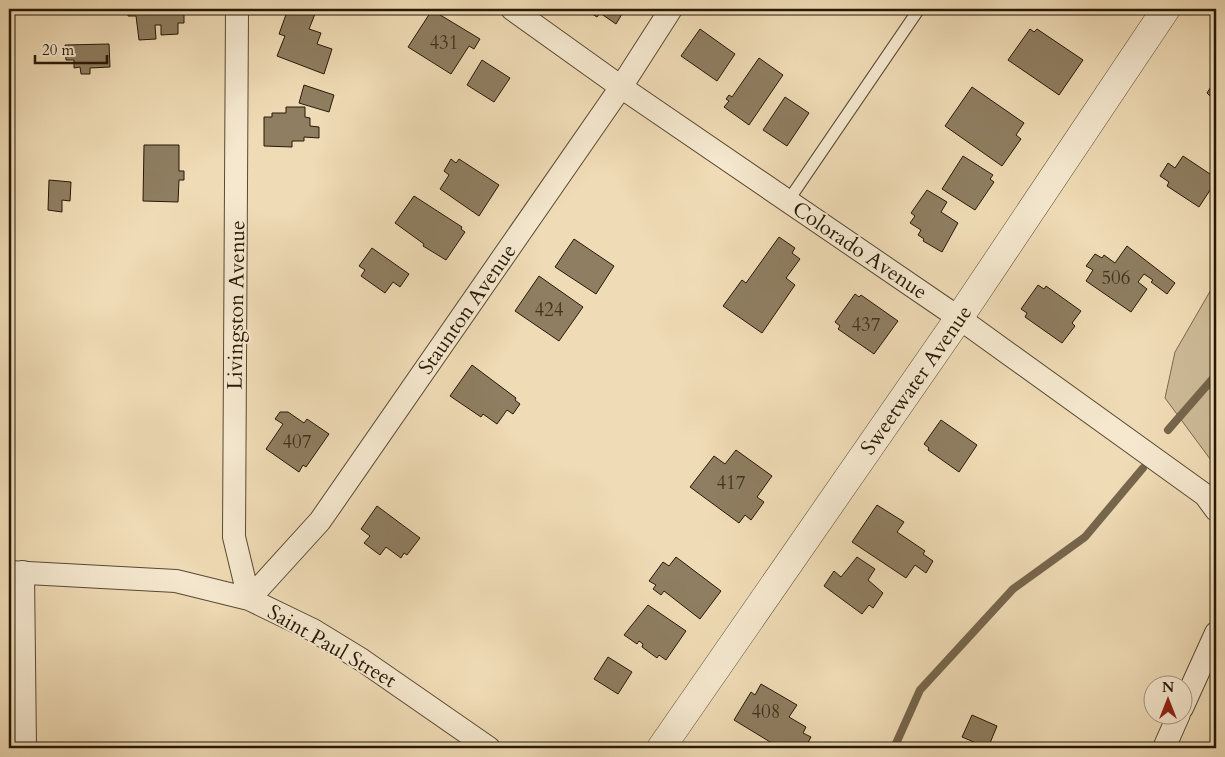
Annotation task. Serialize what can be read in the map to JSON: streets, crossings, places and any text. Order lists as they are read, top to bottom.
{
  "streets": {
    "street": [
      "Colorado Avenue",
      "Livingston Avenue",
      "Staunton Avenue",
      "Sweetwater Avenue",
      "Saint Paul Street"
    ]
  },
  "crossings": [
    ["Colorado Avenue", "Staunton Avenue"],
    ["Colorado Avenue", "Sweetwater Avenue"],
    ["Livingston Avenue", "Staunton Avenue"],
    ["Livingston Avenue", "Saint Paul Street"],
    ["Staunton Avenue", "Saint Paul Street"]
  ],
  "house_numbers": [
    "431",
    "506",
    "424",
    "437",
    "407",
    "417",
    "408"
  ],
  "scale_bar": "20 m",
  "north": "top"
}
